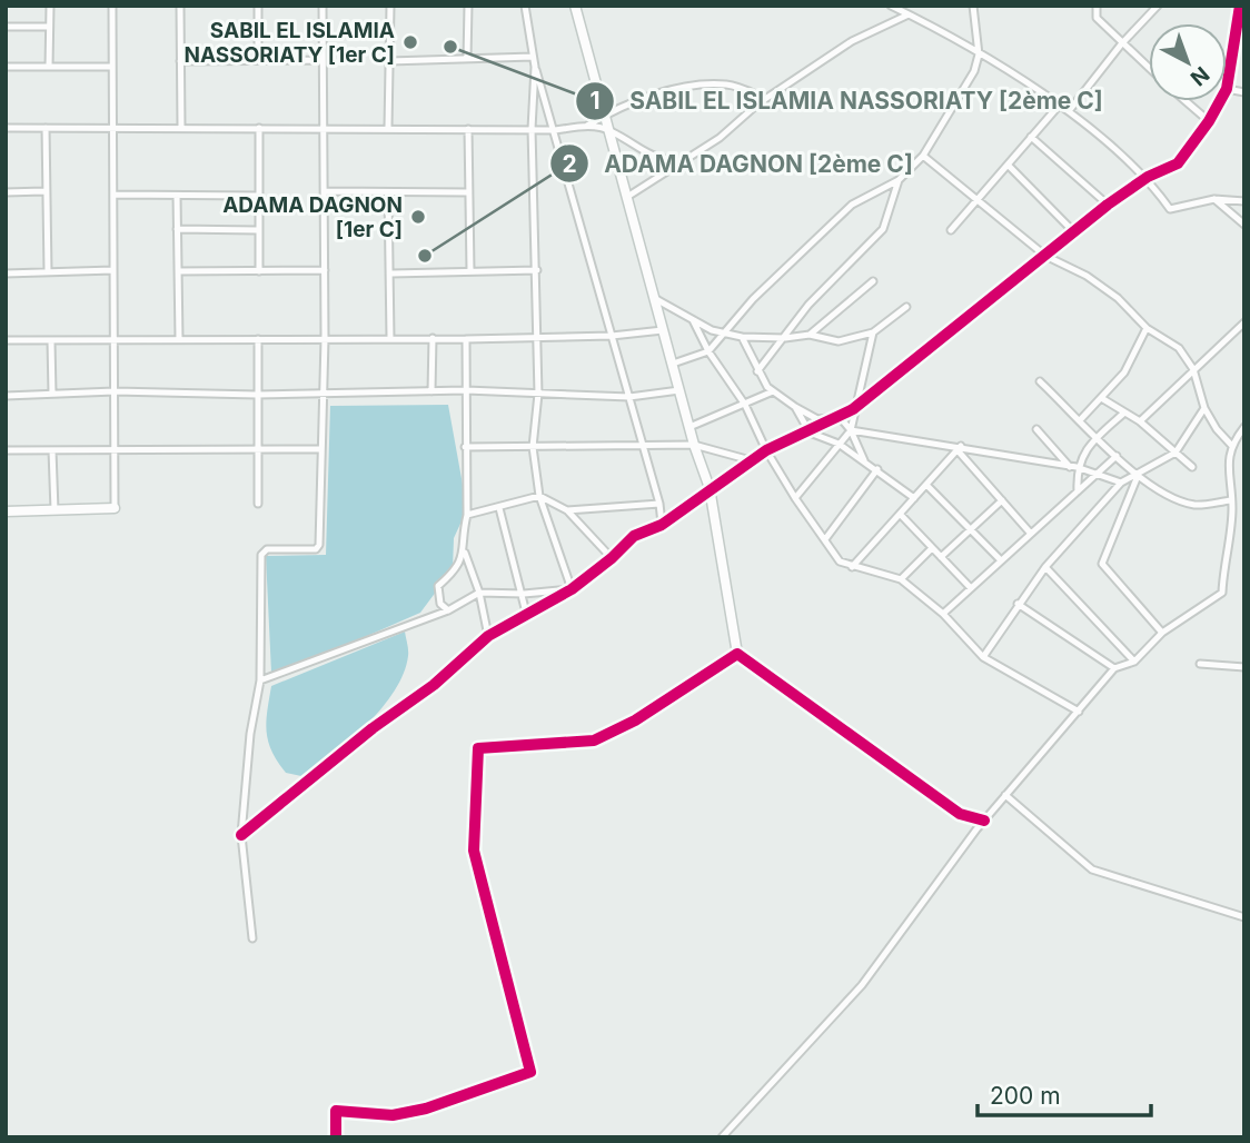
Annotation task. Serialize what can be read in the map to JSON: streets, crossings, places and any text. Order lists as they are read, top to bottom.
{
  "places": [
    "SABIL EL ISLAMIA NASSORIATY [1er C]",
    "SABIL EL ISLAMIA NASSORIATY [2ème C]",
    "ADAMA DAGNON [1er C]",
    "ADAMA DAGNON [2ème C]"
  ],
  "scale_bar": "200 m",
  "north": "bottom right"
}
